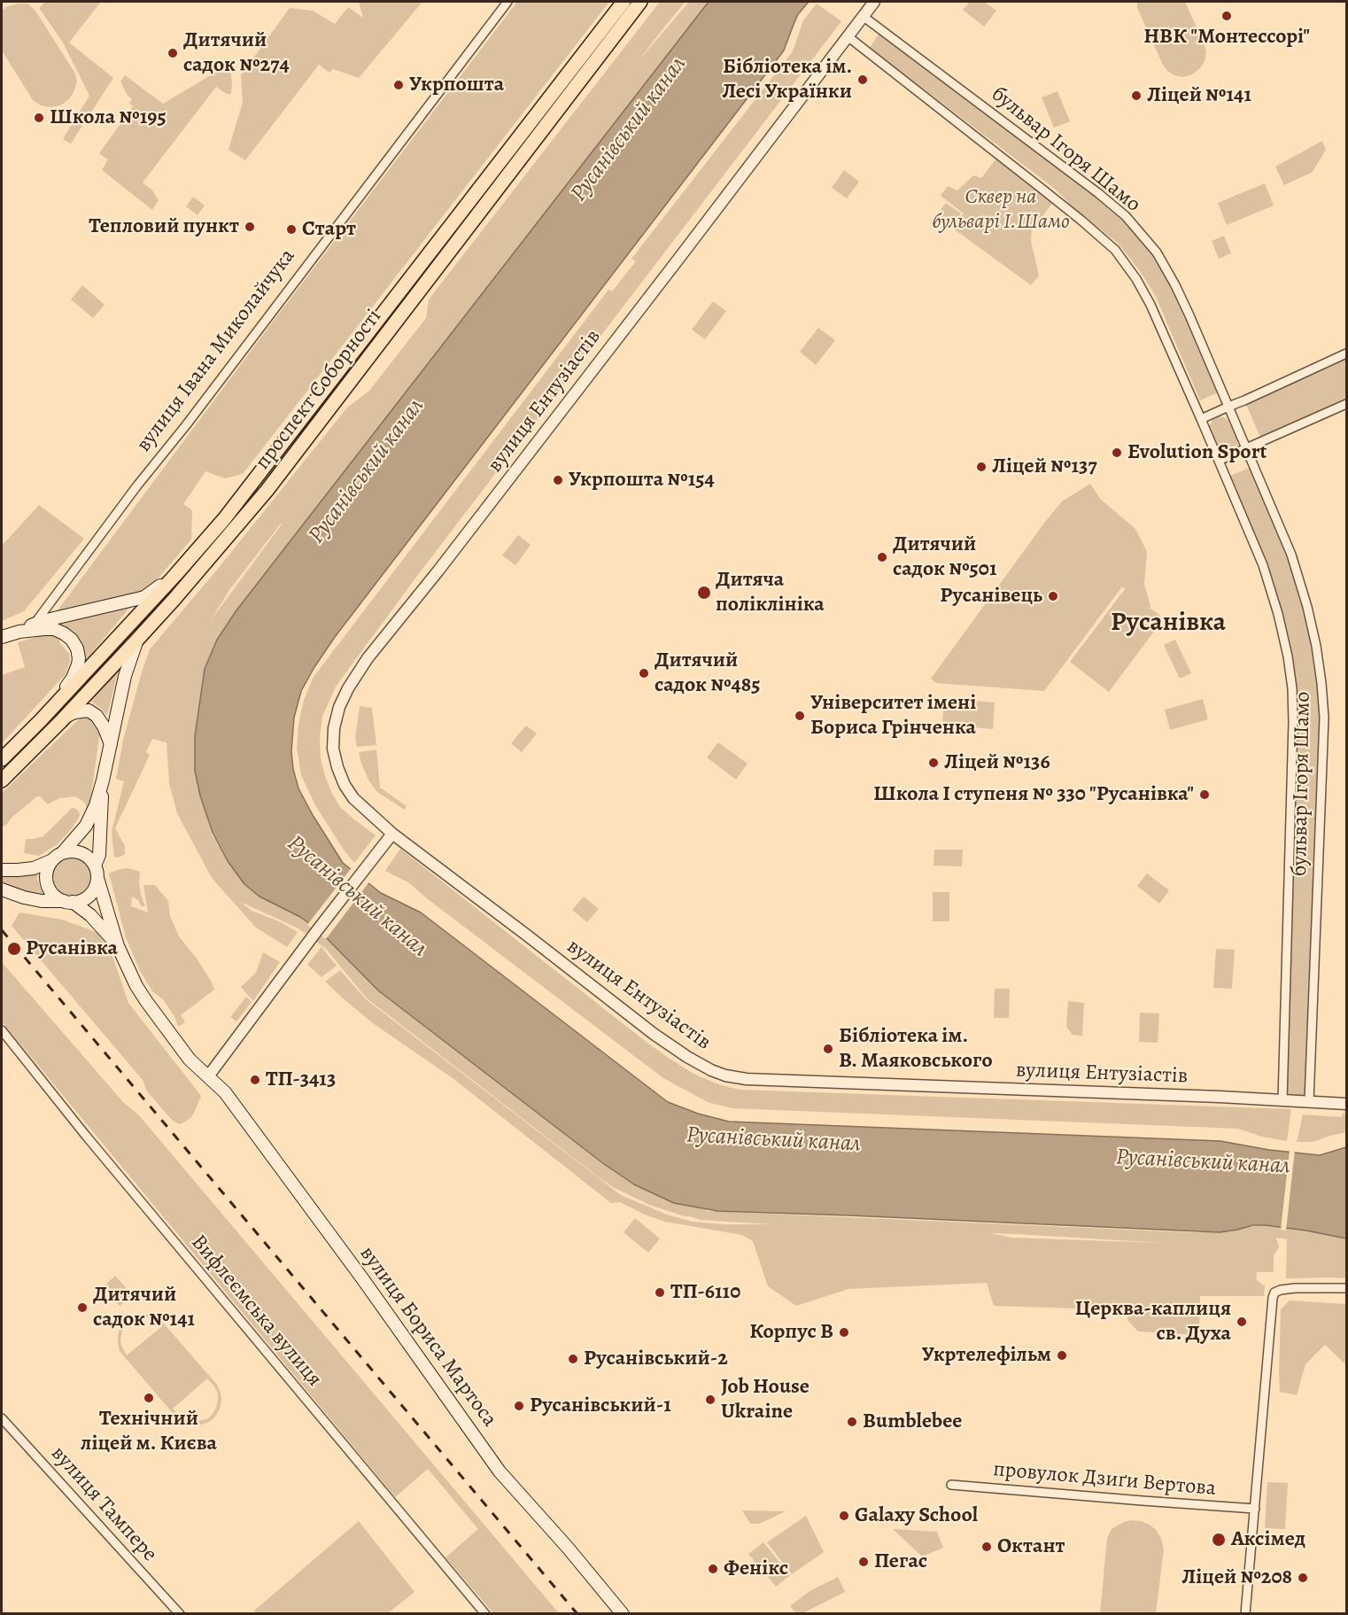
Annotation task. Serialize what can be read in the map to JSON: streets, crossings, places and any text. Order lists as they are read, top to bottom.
{
  "streets": {
    "highway": ["проспект Соборності"],
    "main road": ["вулиця Івана Миколайчука", "вулиця Бориса Мартоса"],
    "street": [
      "бульвар Ігоря Шамо",
      "вулиця Ентузіастів",
      "Вифлеємська вулиця",
      "провулок Дзиґи Вертова",
      "вулиця Тампере"
    ]
  },
  "crossings": [
    ["бульвар Ігоря Шамо", "вулиця Ентузіастів"],
    ["вулиця Івана Миколайчука", "проспект Соборності"]
  ],
  "districts": ["Русанівка"],
  "water": ["Русанівський канал"],
  "parks": ["Сквер на бульварі І.Шамо"],
  "places": [
    "НВК \"Монтессорі\"",
    "Дитячий садок №274",
    "Бібліотека ім. Лесі Українки",
    "Укрпошта",
    "Ліцей №141",
    "Школа №195",
    "Тепловий пункт",
    "Старт",
    "Evolution Sport",
    "Ліцей №137",
    "Укрпошта №154",
    "Дитячий садок №501",
    "Дитяча поліклініка",
    "Русанівець",
    "Дитячий садок №485",
    "Університет імені Бориса Грінченка",
    "Ліцей №136",
    "Школа І ступеня № 330 \"Русанівка\"",
    "Русанівка",
    "Бібліотека ім. В. Маяковського",
    "ТП-3413",
    "ТП-6110",
    "Дитячий садок №141",
    "Церква-каплиця св. Духа",
    "Корпус В",
    "Укртелефільм",
    "Русанівський-2",
    "Технічний ліцей м. Києва",
    "Job House Ukraine",
    "Русанівський-1",
    "Bumblebee",
    "Galaxy School",
    "Аксімед",
    "Октант",
    "Пегас",
    "Фенікс",
    "Ліцей №208"
  ]
}
